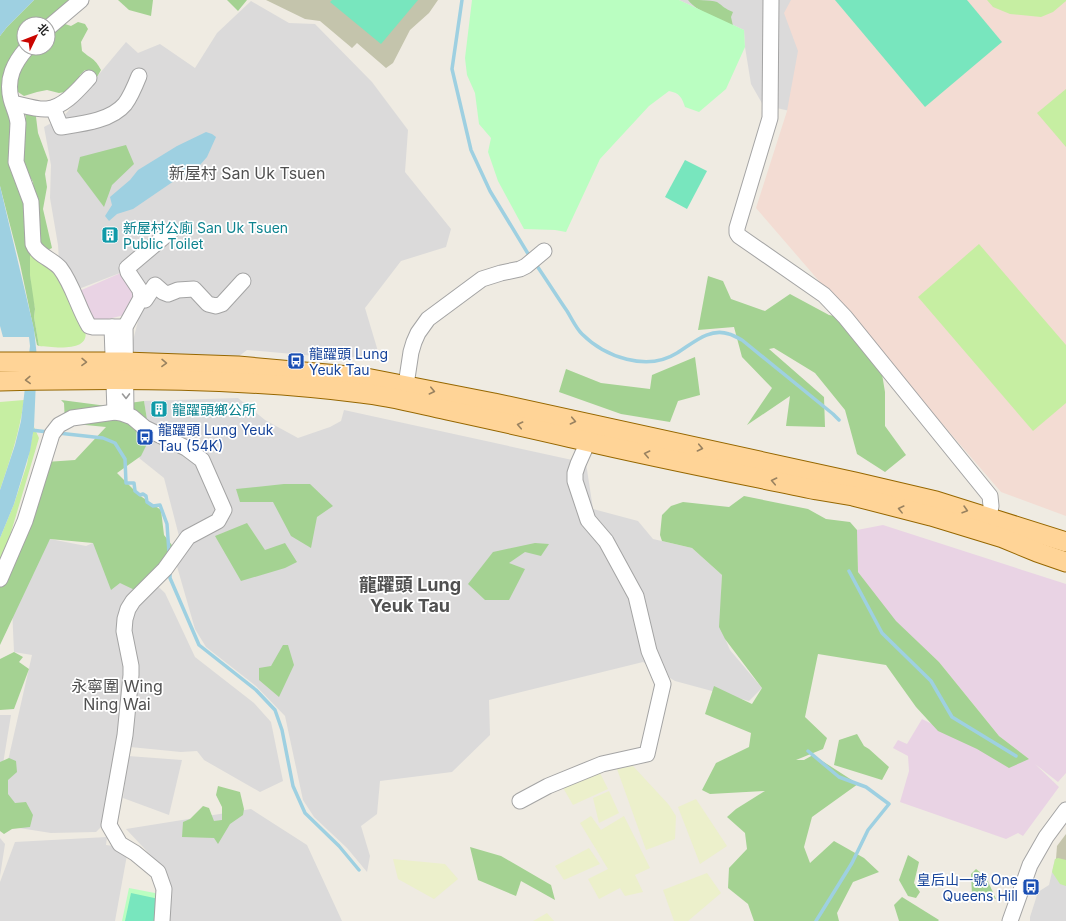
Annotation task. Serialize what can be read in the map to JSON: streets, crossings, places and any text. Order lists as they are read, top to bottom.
{
  "districts": ["新屋村 San Uk Tsuen", "龍躍頭 Lung Yeuk Tau", "永寧圍 Wing Ning Wai"],
  "places": {
    "building": ["新屋村公廁 San Uk Tsuen Public Toilet", "龍躍頭鄉公所"],
    "bus stop": ["龍躍頭 Lung Yeuk Tau", "龍躍頭 Lung Yeuk Tau (54K)", "皇后山一號 One Queens Hill"]
  },
  "north": "top right"
}
